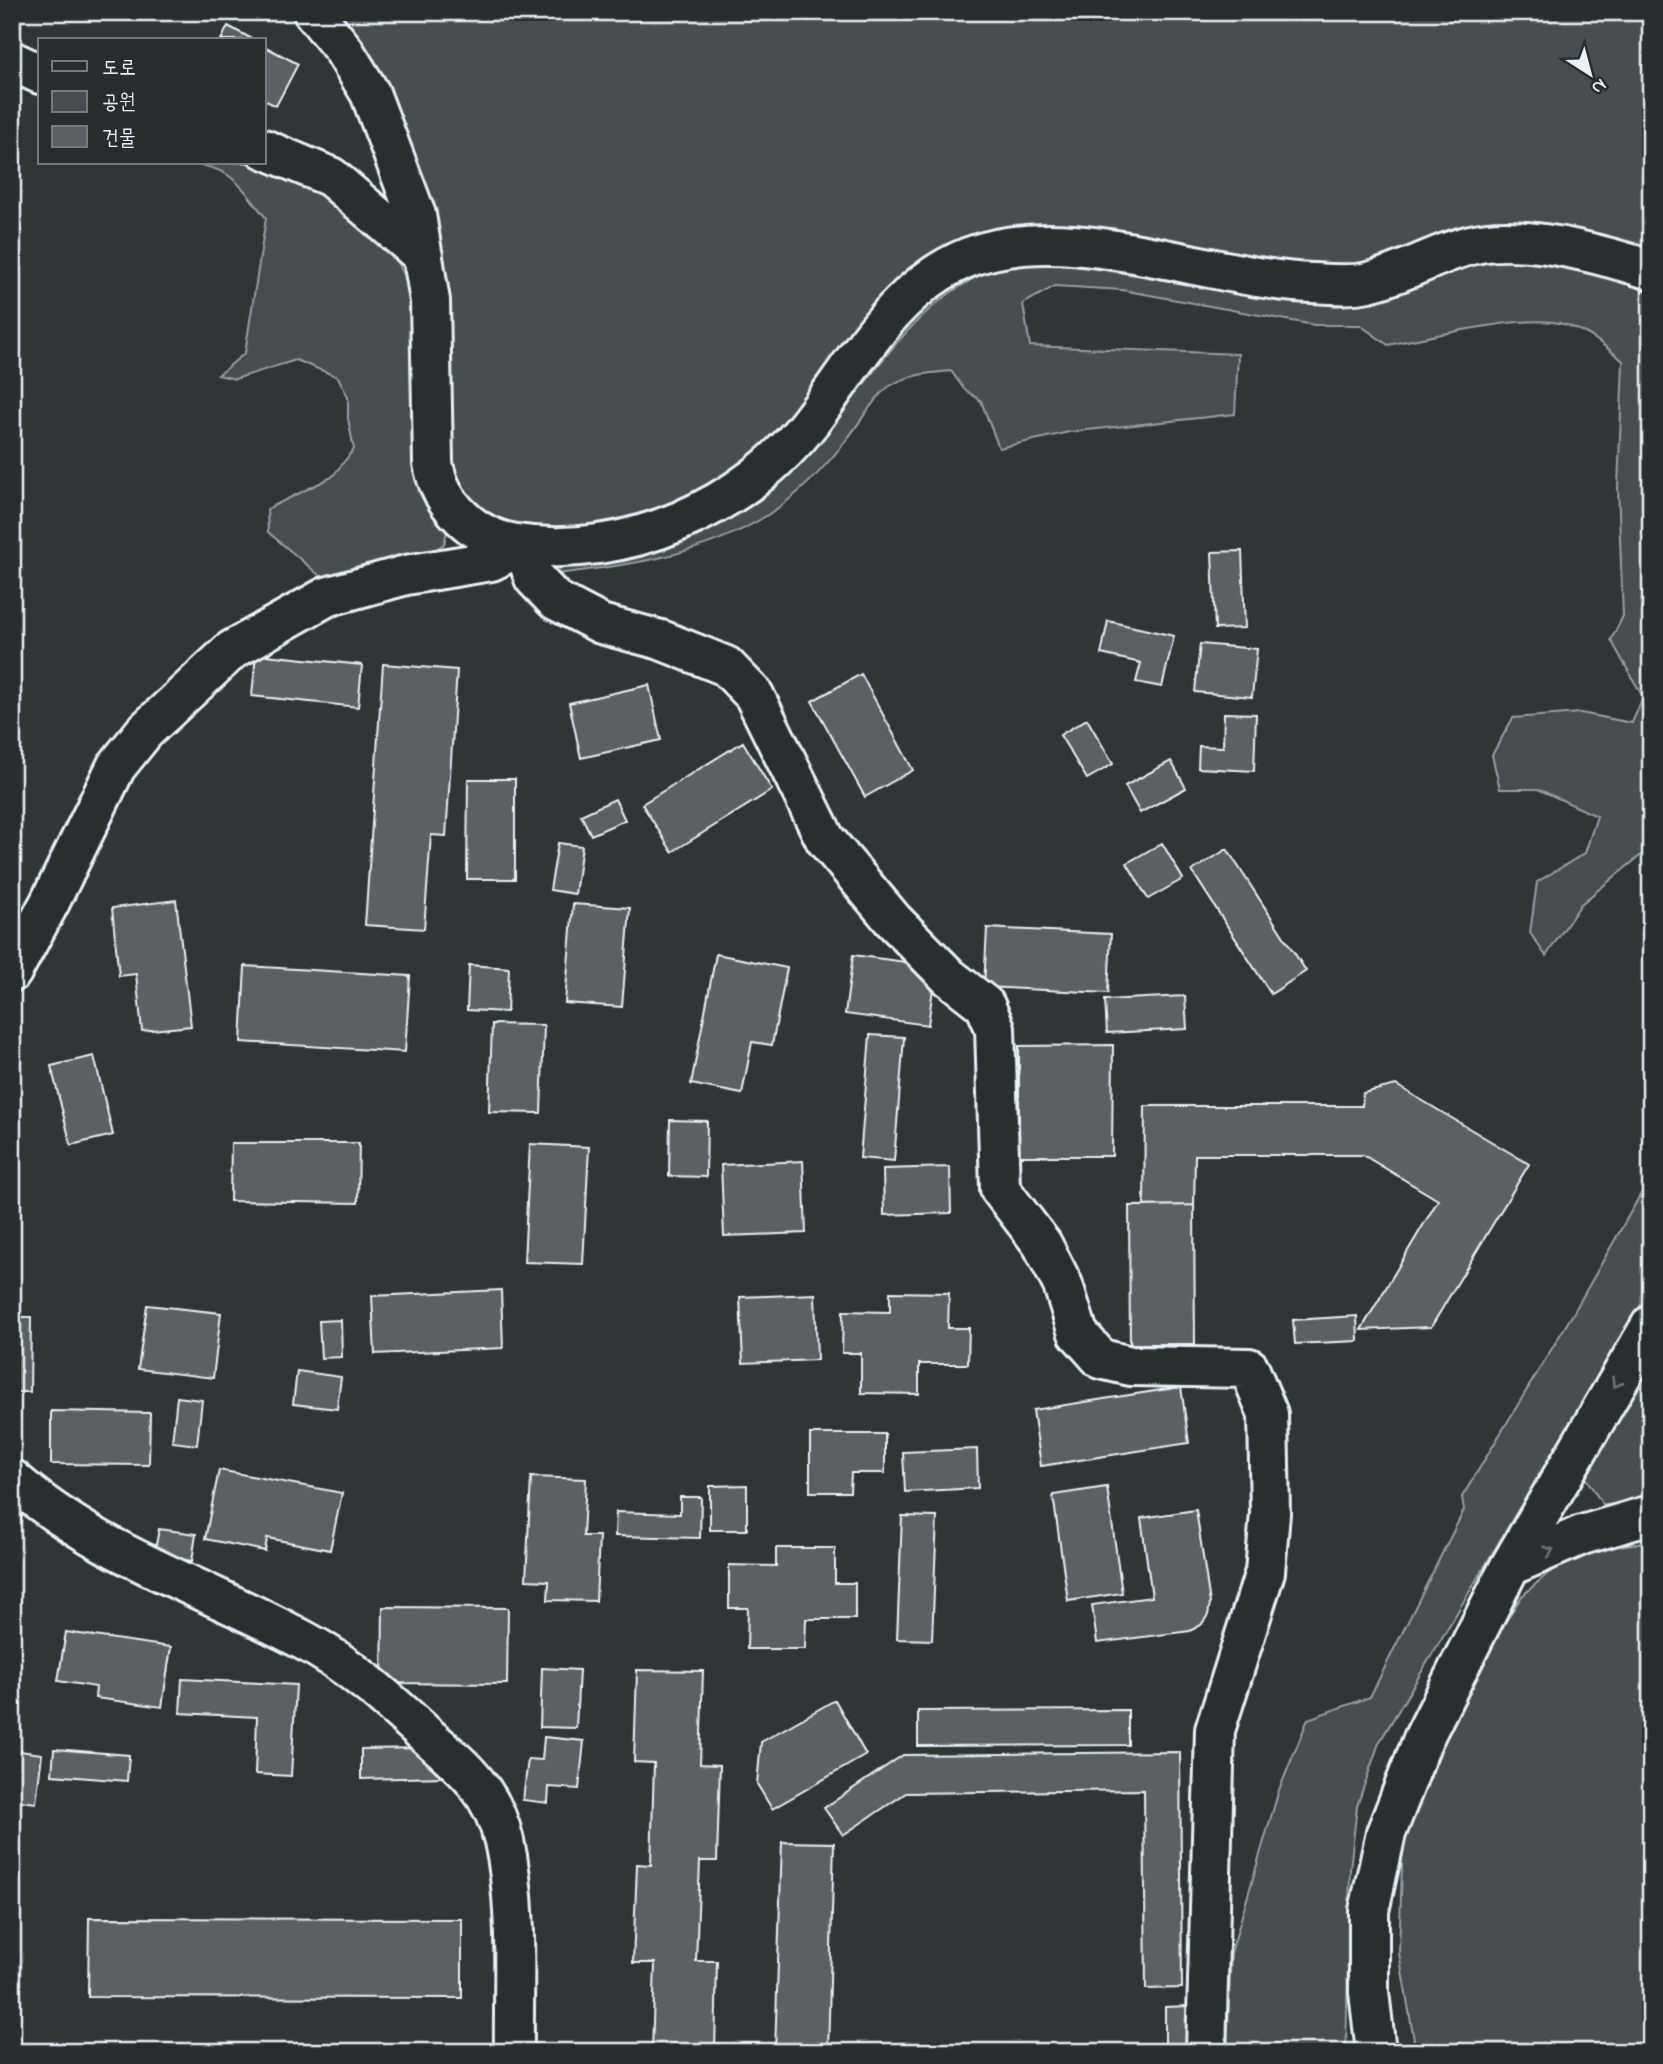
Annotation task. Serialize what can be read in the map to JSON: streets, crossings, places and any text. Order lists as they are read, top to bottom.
{
  "legend": ["도로", "공원", "건물"],
  "north": "bottom right"
}
